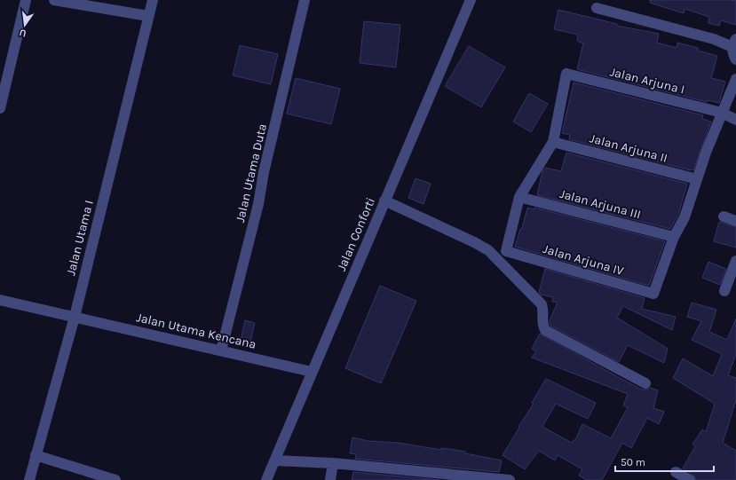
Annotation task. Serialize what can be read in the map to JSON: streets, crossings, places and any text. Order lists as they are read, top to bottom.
{
  "streets": {
    "street": [
      "Jalan Arjuna I",
      "Jalan Arjuna II",
      "Jalan Utama Duta",
      "Jalan Arjuna III",
      "Jalan Conforti",
      "Jalan Utama I",
      "Jalan Arjuna IV",
      "Jalan Utama Kencana"
    ]
  },
  "crossings": [
    ["Jalan Arjuna I", "Jalan Arjuna II"],
    ["Jalan Utama Duta", "Jalan Utama Kencana"],
    ["Jalan Arjuna III", "Jalan Arjuna IV"],
    ["Jalan Conforti", "Jalan Utama Kencana"],
    ["Jalan Utama I", "Jalan Utama Kencana"]
  ],
  "scale_bar": "50 m",
  "north": "bottom"
}
